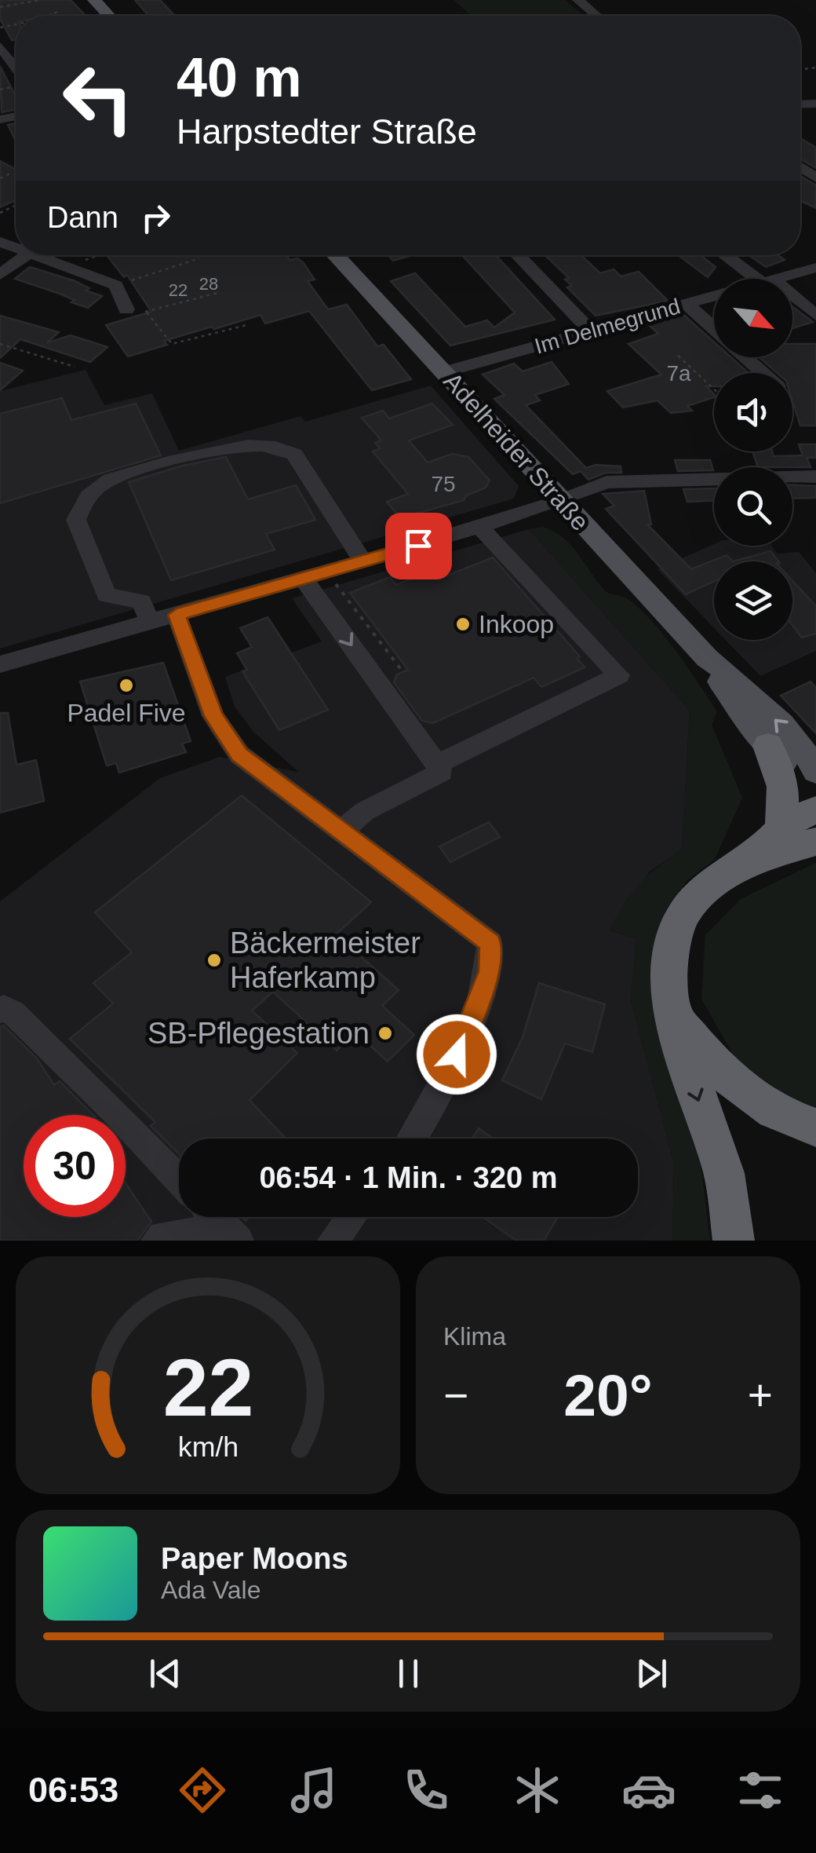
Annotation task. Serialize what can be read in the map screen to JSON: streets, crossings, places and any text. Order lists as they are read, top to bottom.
{
  "streets": {
    "main road": ["Adelheider Straße"],
    "street": ["Im Delmegrund"]
  },
  "crossings": [
    ["Im Delmegrund", "Adelheider Straße"]
  ],
  "places": [
    "Inkoop",
    "Padel Five",
    "Bäckermeister Haferkamp",
    "SB-Pflegestation"
  ],
  "house_numbers": [
    "28",
    "22",
    "7a",
    "75"
  ],
  "north": "bottom right",
  "page": {
    "turn": ["40 m", "Harpstedter Straße"],
    "then": "Dann",
    "limit": "30",
    "trip": "06:54 · 1 Min. · 320 m",
    "tile": "Klima",
    "heat": ["−", "20°", "+"],
    "song": ["Paper Moons", "Ada Vale"],
    "tabs": "06:53",
    "gauge": ["22", "km/h"]
  }
}
